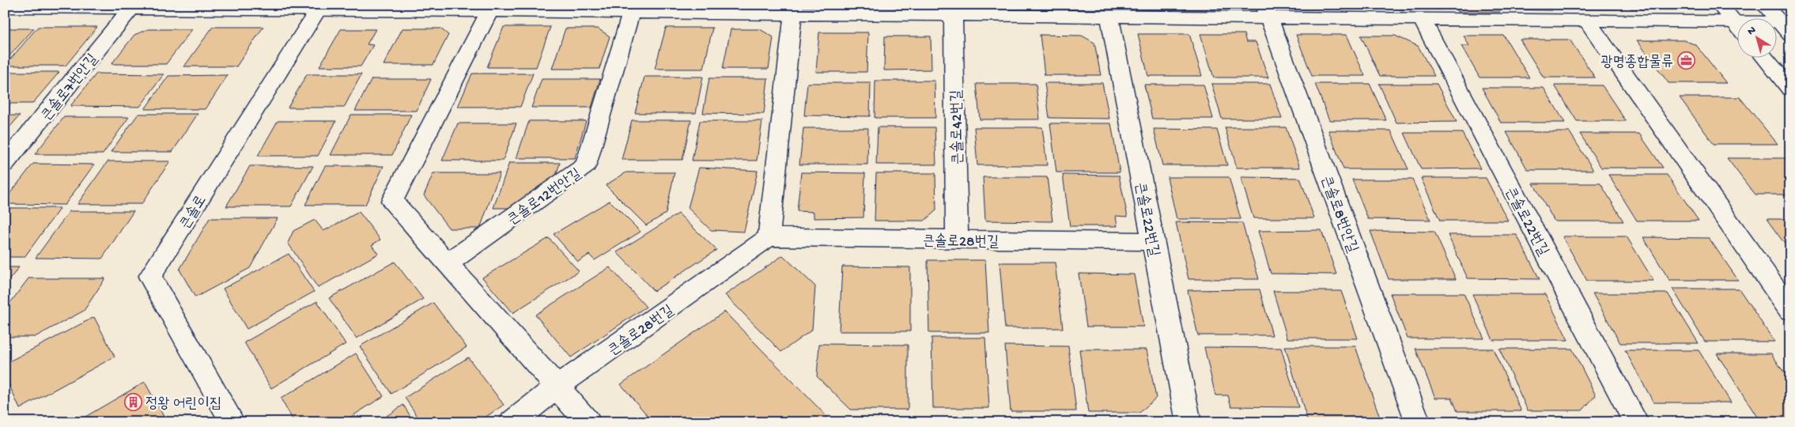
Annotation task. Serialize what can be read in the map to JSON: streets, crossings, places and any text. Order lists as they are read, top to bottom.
{
  "streets": {
    "street": [
      "큰솔로7번안길",
      "큰솔로42번길",
      "큰솔로12번안길",
      "큰솔로",
      "큰솔로8번안길",
      "큰솔로22번길",
      "큰솔로28번길"
    ]
  },
  "crossings": [
    ["큰솔로42번길", "큰솔로28번길"],
    ["큰솔로22번길", "큰솔로28번길"]
  ],
  "places": {
    "office": ["광명종합물류"],
    "building": ["정왕 어린이집"]
  },
  "north": "top left"
}
